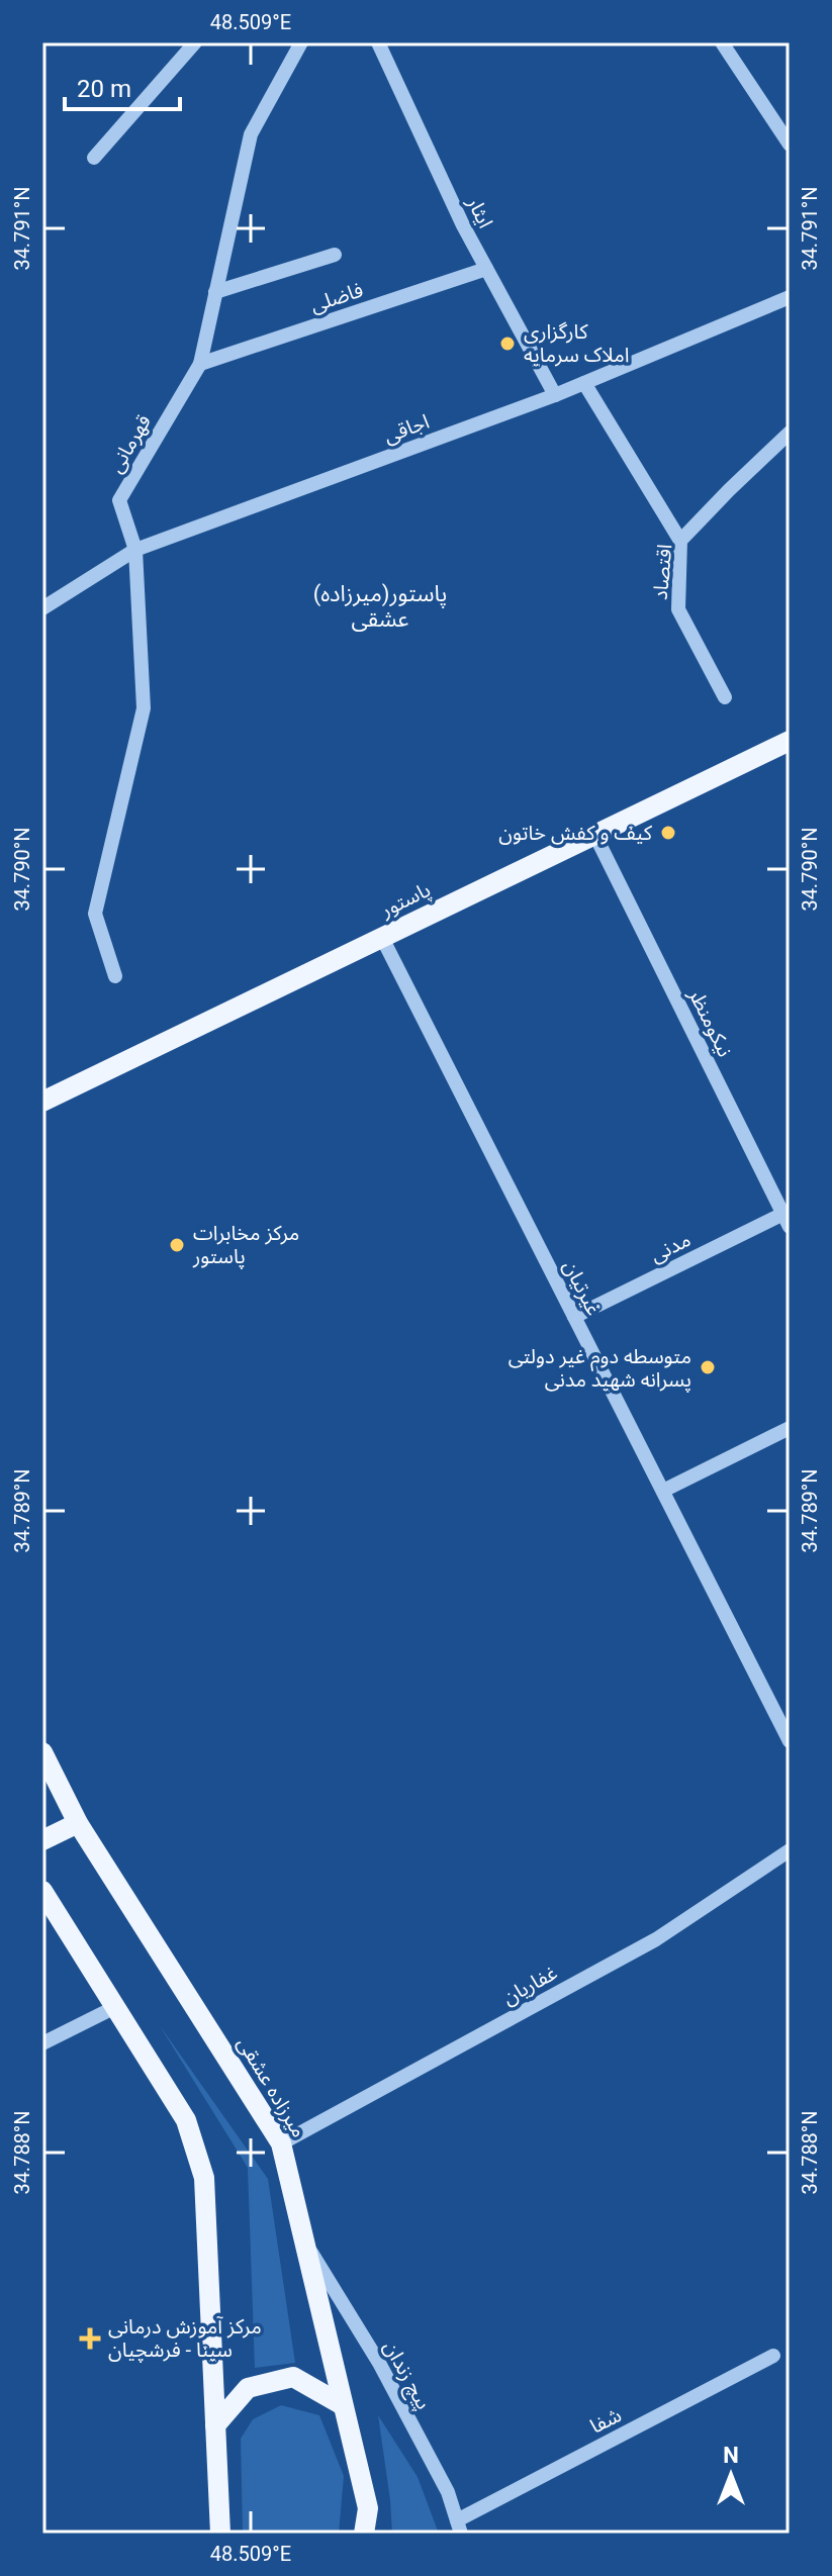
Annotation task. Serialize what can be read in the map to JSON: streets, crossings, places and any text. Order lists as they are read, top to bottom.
{
  "streets": {
    "main road": ["پاستور", "میرزاده عشقی"],
    "street": [
      "ایثار",
      "فاضلی",
      "اجاقی",
      "قهرمانی",
      "اقتصاد",
      "نیکومنظر",
      "مدنی",
      "غیرتیان",
      "غفاریان",
      "پیچ زندان",
      "شفا"
    ]
  },
  "crossings": [
    ["ایثار", "فاضلی"],
    ["ایثار", "اجاقی"],
    ["فاضلی", "قهرمانی"],
    ["اجاقی", "قهرمانی"],
    ["پاستور", "نیکومنظر"],
    ["پاستور", "غیرتیان"],
    ["نیکومنظر", "مدنی"],
    ["مدنی", "غیرتیان"],
    ["غفاریان", "میرزاده عشقی"],
    ["میرزاده عشقی", "پیچ زندان"],
    ["پیچ زندان", "شفا"]
  ],
  "districts": ["(پاستور(میرزاده عشقی"],
  "places": {
    "other": [
      "کارگزاری املاک سرمایه",
      "کیف و کفش خاتون",
      "مرکز مخابرات پاستور",
      "متوسطه دوم غیر دولتی پسرانه شهید مدنی"
    ],
    "health": ["مرکز آموزش درمانی سینا - فرشچیان"]
  },
  "scale_bar": "20 m",
  "north": "top",
  "coordinates": [
    "48.509°E",
    "34.791°N",
    "34.790°N",
    "34.789°N",
    "34.788°N"
  ]
}
